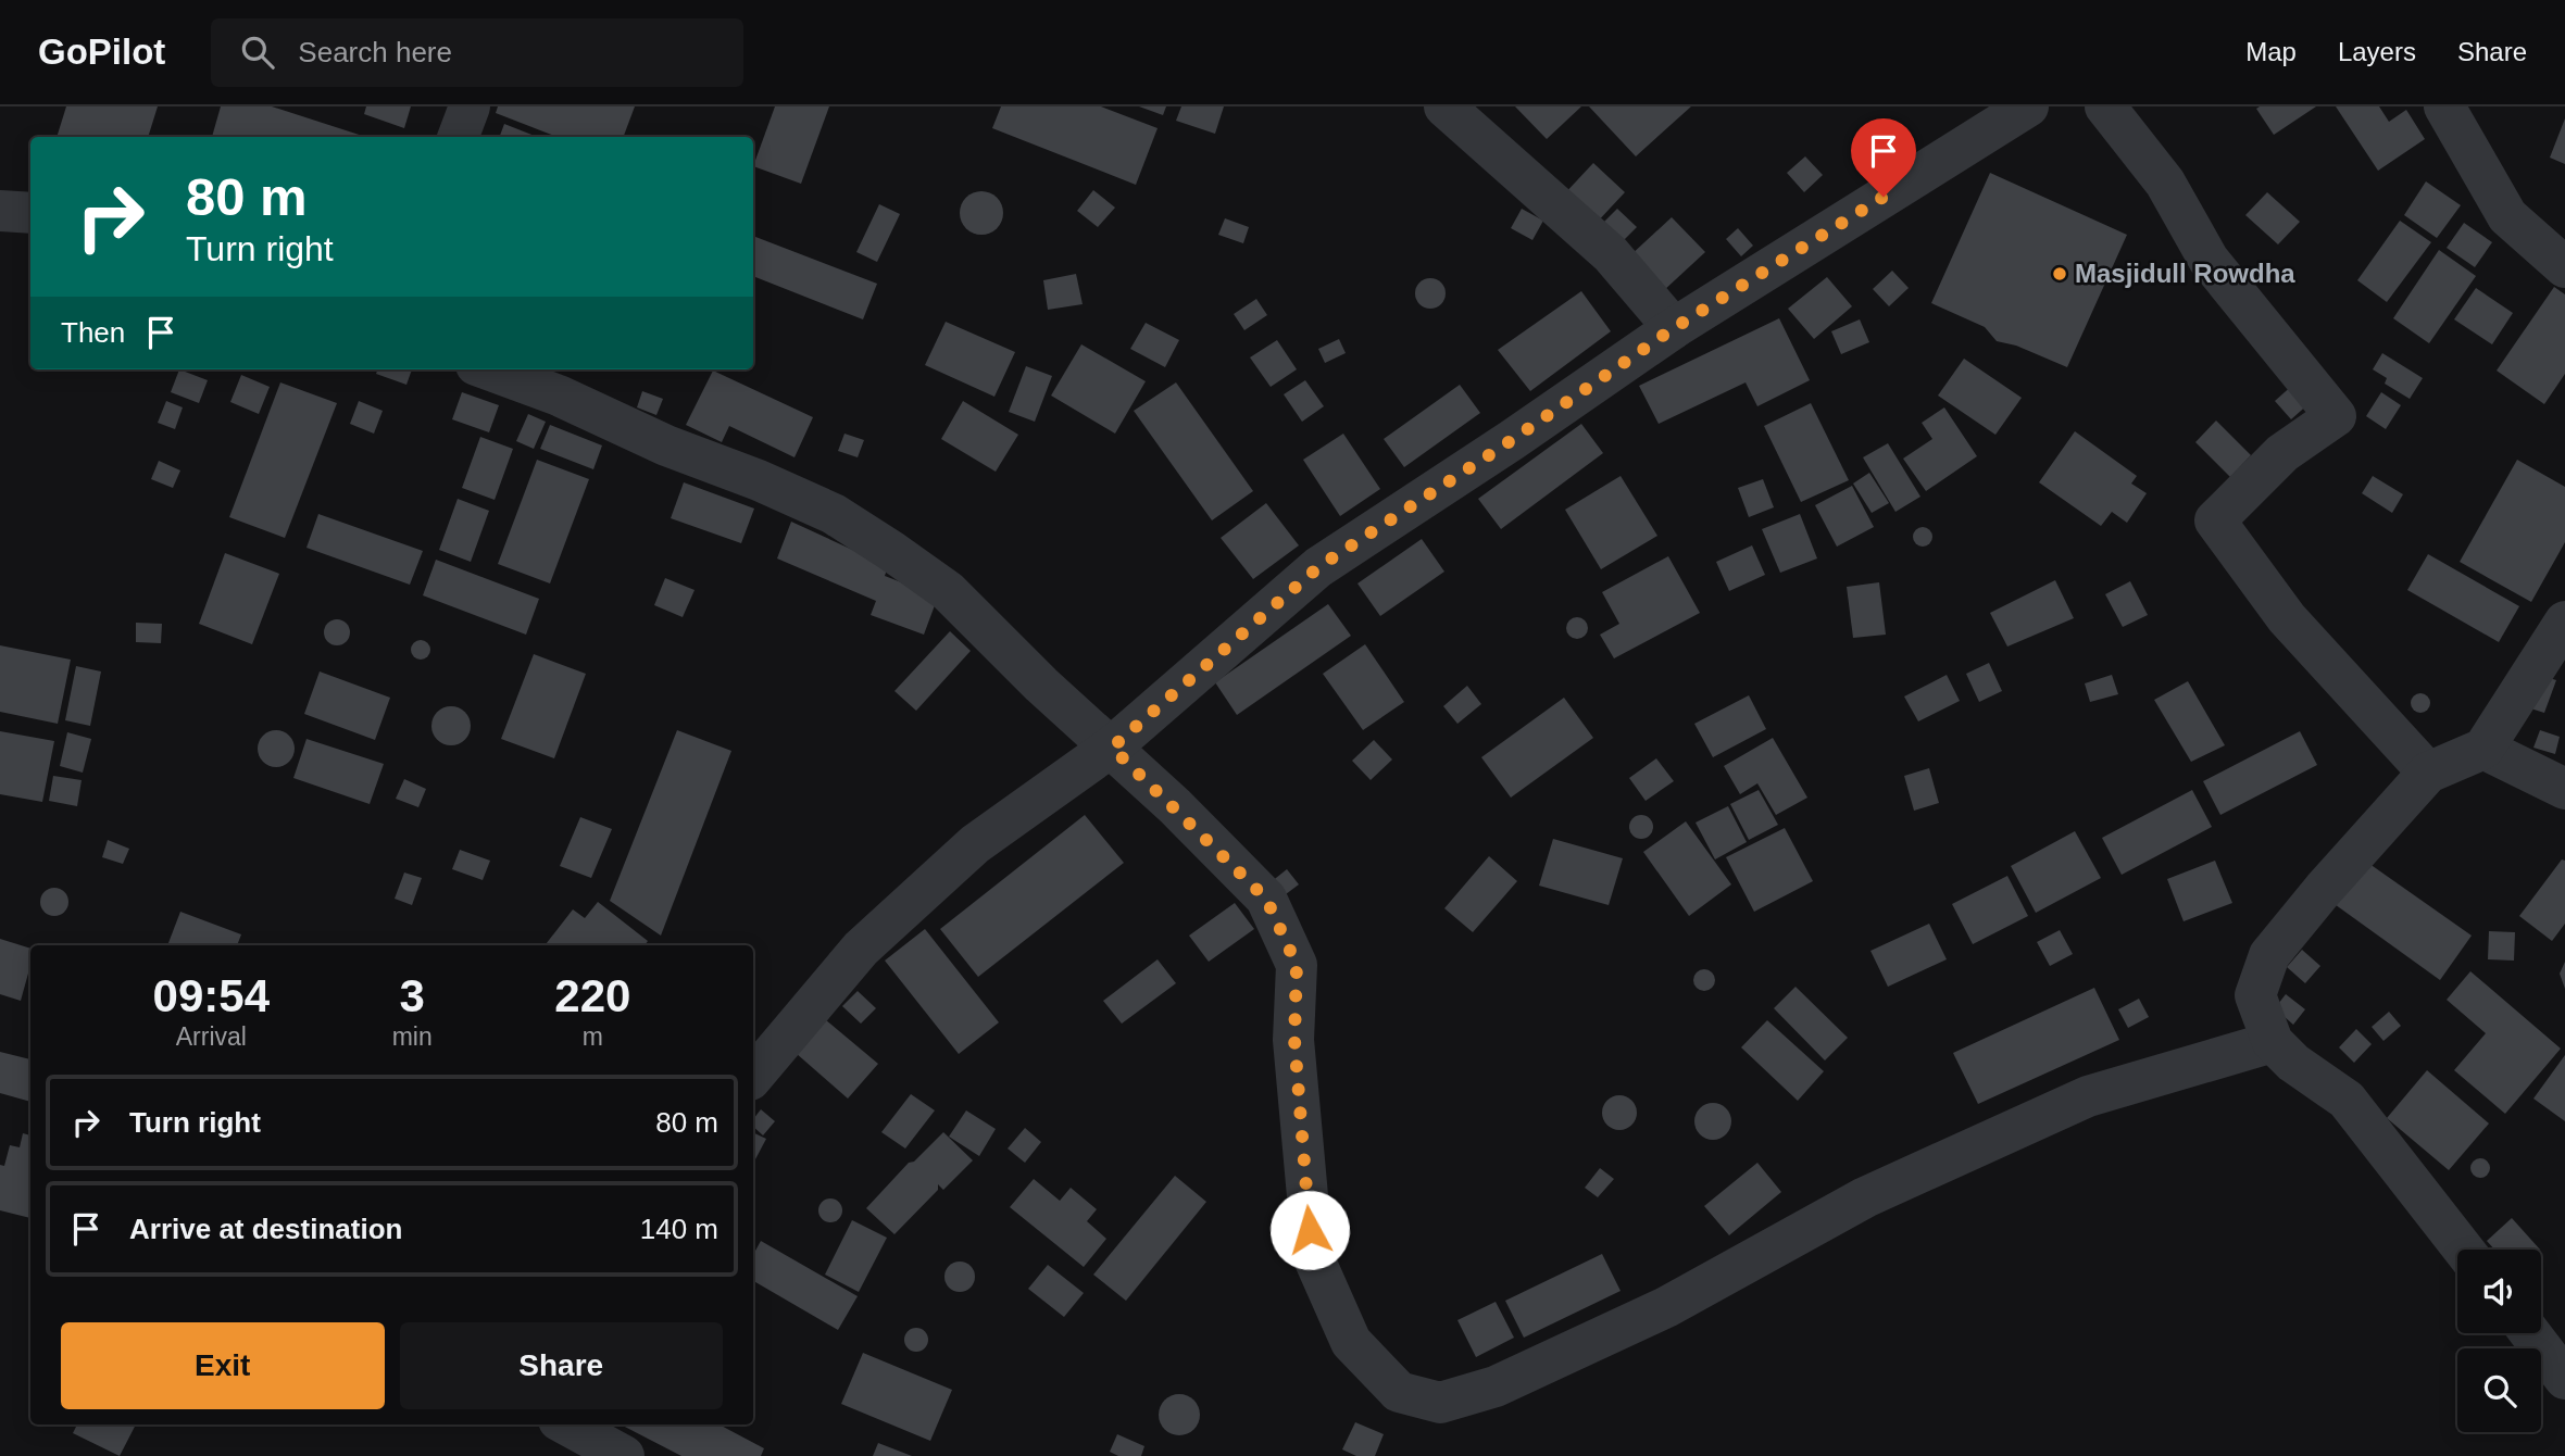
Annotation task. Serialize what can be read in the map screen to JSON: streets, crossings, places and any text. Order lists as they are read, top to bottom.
{
  "places": ["Masjidull Rowdha"],
  "page": {
    "header": "GoPilot",
    "search": "Search here",
    "nav": ["Map", "Layers", "Share"],
    "turn": ["80 m", "Turn right"],
    "then": "Then",
    "eta": [
      "09:54",
      "Arrival",
      "3",
      "min",
      "220",
      "m"
    ],
    "list": [
      {
        "name": "Turn right",
        "value": "80 m"
      },
      {
        "name": "Arrive at destination",
        "value": "140 m"
      }
    ],
    "buttons": ["Exit", "Share"]
  }
}
